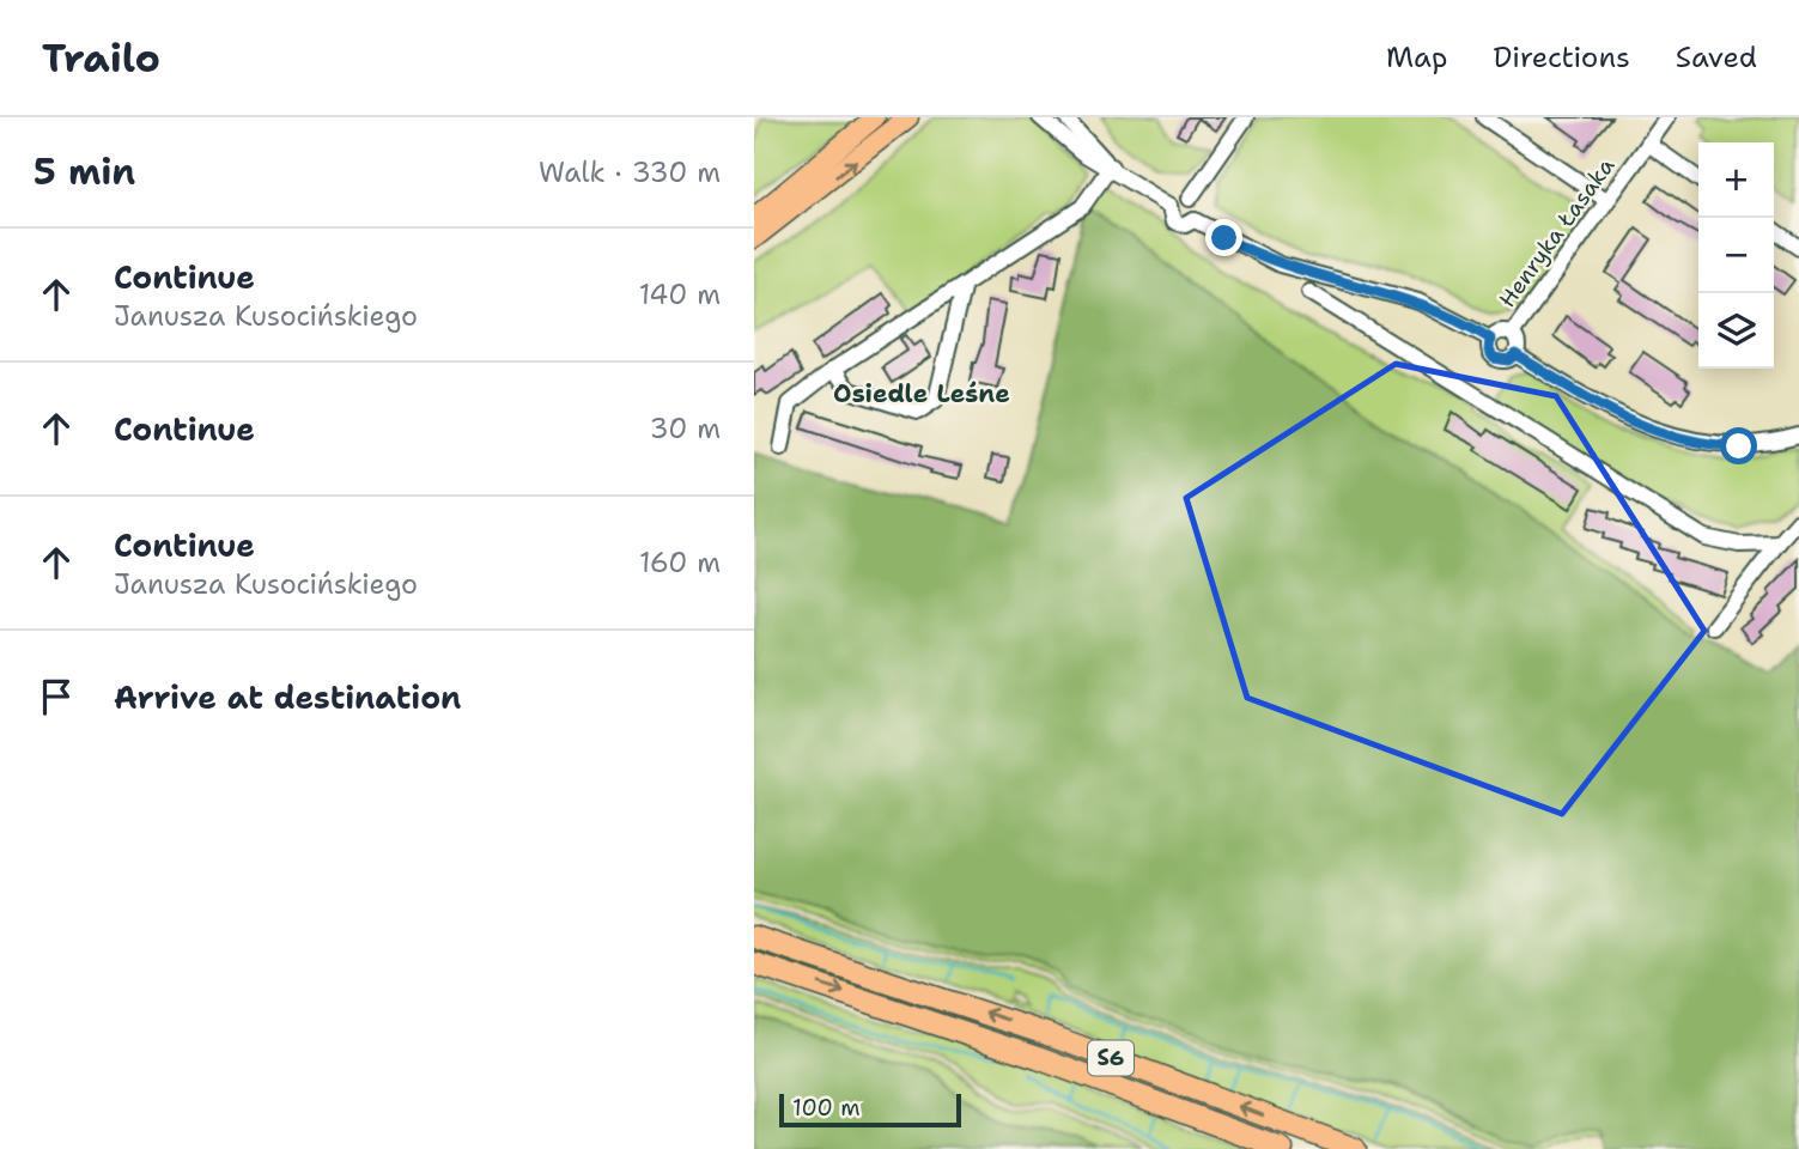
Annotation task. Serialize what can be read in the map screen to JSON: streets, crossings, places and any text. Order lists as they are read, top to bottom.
{
  "streets": {
    "highway": ["S6"],
    "street": ["Henryka Łasaka"]
  },
  "districts": ["Osiedle Leśne"],
  "scale_bar": "100 m",
  "page": {
    "header": "Trailo",
    "nav": ["Map", "Directions", "Saved"],
    "heading": ["5 min", "Walk · 330 m"],
    "map_buttons": ["+", "−"],
    "list": [
      ["Continue", "Janusza Kusocińskiego", "140 m"],
      ["Continue", "30 m"],
      ["Continue", "Janusza Kusocińskiego", "160 m"],
      "Arrive at destination"
    ],
    "scale": "100 m"
  }
}
